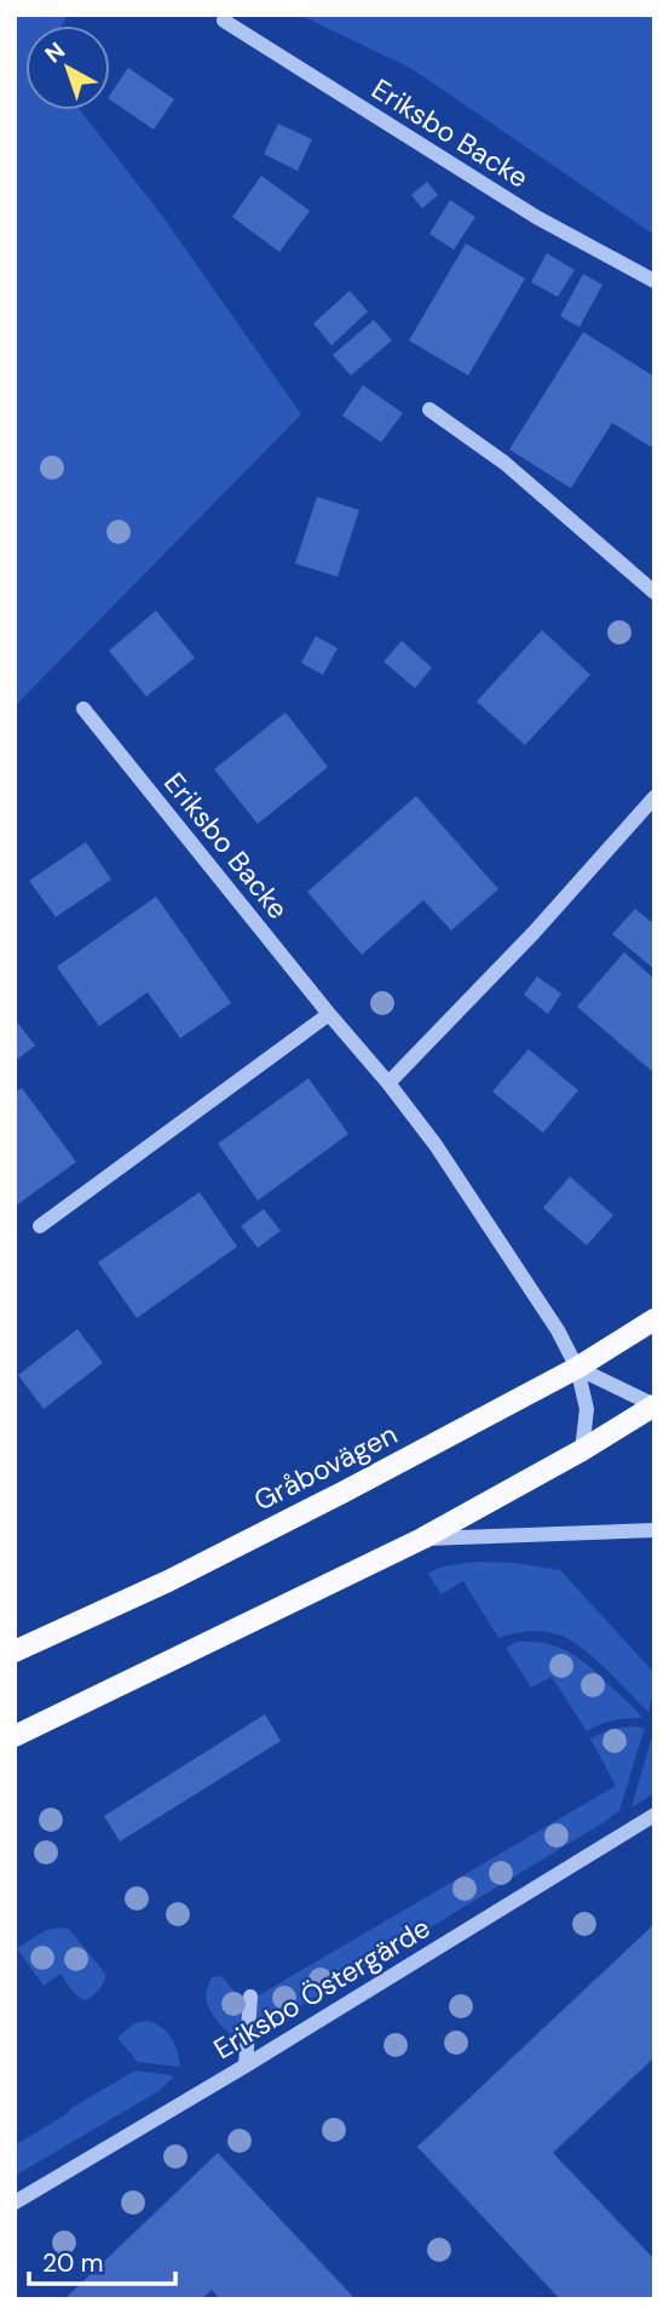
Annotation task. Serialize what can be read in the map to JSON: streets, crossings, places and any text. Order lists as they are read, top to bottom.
{
  "streets": {
    "main road": ["Gråbovägen"],
    "street": ["Eriksbo Backe", "Eriksbo Östergärde"]
  },
  "crossings": [
    ["Eriksbo Backe", "Gråbovägen"]
  ],
  "scale_bar": "20 m",
  "north": "top left"
}
